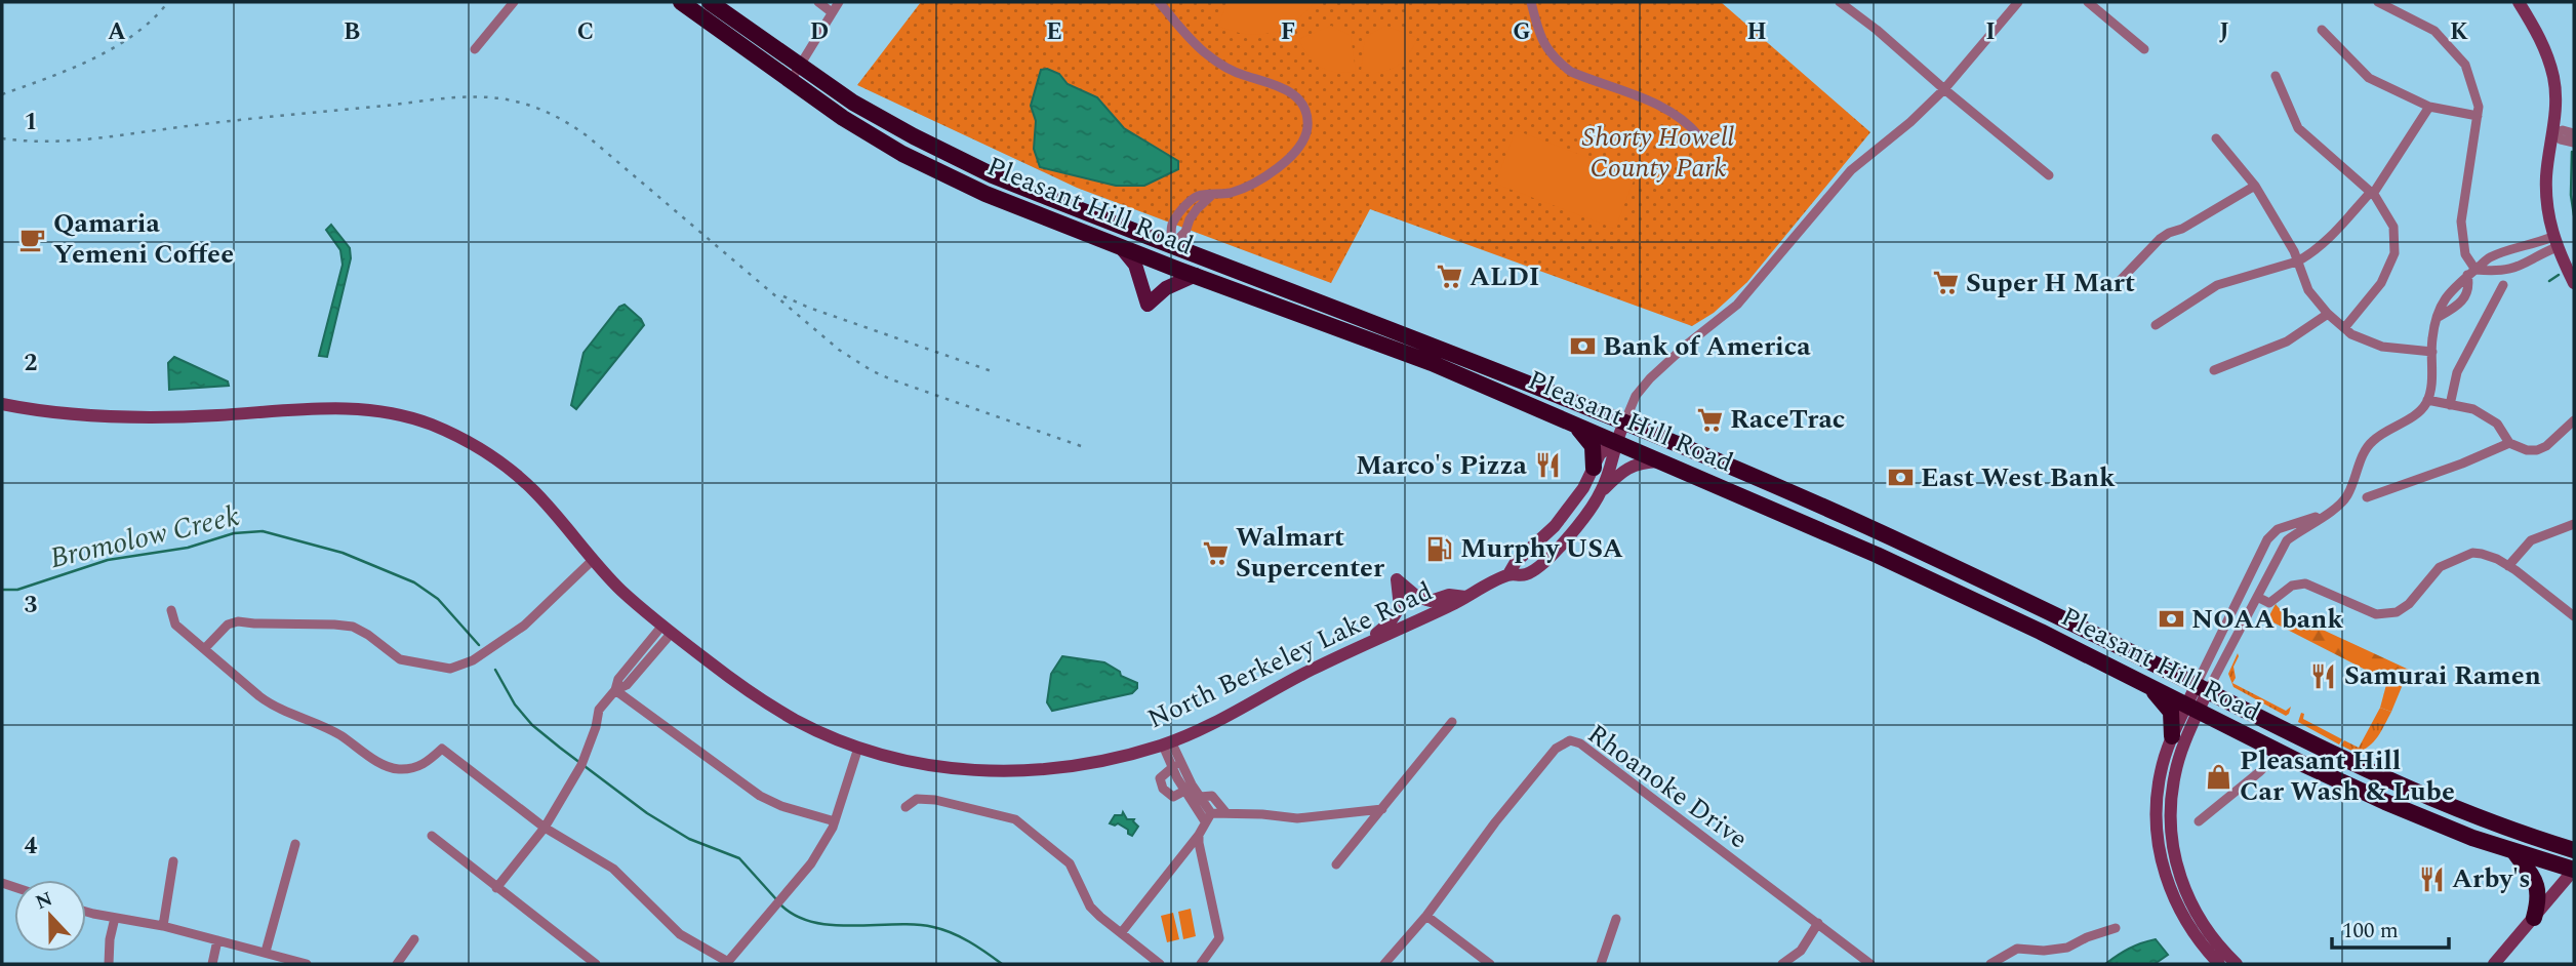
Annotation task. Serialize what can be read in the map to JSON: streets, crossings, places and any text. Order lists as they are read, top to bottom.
{
  "streets": {
    "highway": ["Pleasant Hill Road"],
    "street": ["North Berkeley Lake Road", "Rhoanoke Drive"]
  },
  "crossings": [
    ["Pleasant Hill Road", "North Berkeley Lake Road"]
  ],
  "water": ["Bromolow Creek"],
  "parks": ["Shorty Howell County Park"],
  "places": {
    "cafe": ["Qamaria Yemeni Coffee"],
    "supermarket": [
      "ALDI",
      "Super H Mart",
      "RaceTrac",
      "Walmart Supercenter"
    ],
    "bank": ["Bank of America", "East West Bank", "NOAA bank"],
    "restaurant": ["Marco's Pizza", "Samurai Ramen", "Arby's"],
    "fuel station": ["Murphy USA"],
    "shop": ["Pleasant Hill Car Wash & Lube"]
  },
  "scale_bar": "100 m",
  "north": "top",
  "grid": {
    "columns": [
      "A",
      "B",
      "C",
      "D",
      "E",
      "F",
      "G",
      "H",
      "I",
      "J",
      "K"
    ],
    "rows": [
      "1",
      "2",
      "3",
      "4"
    ]
  }
}
